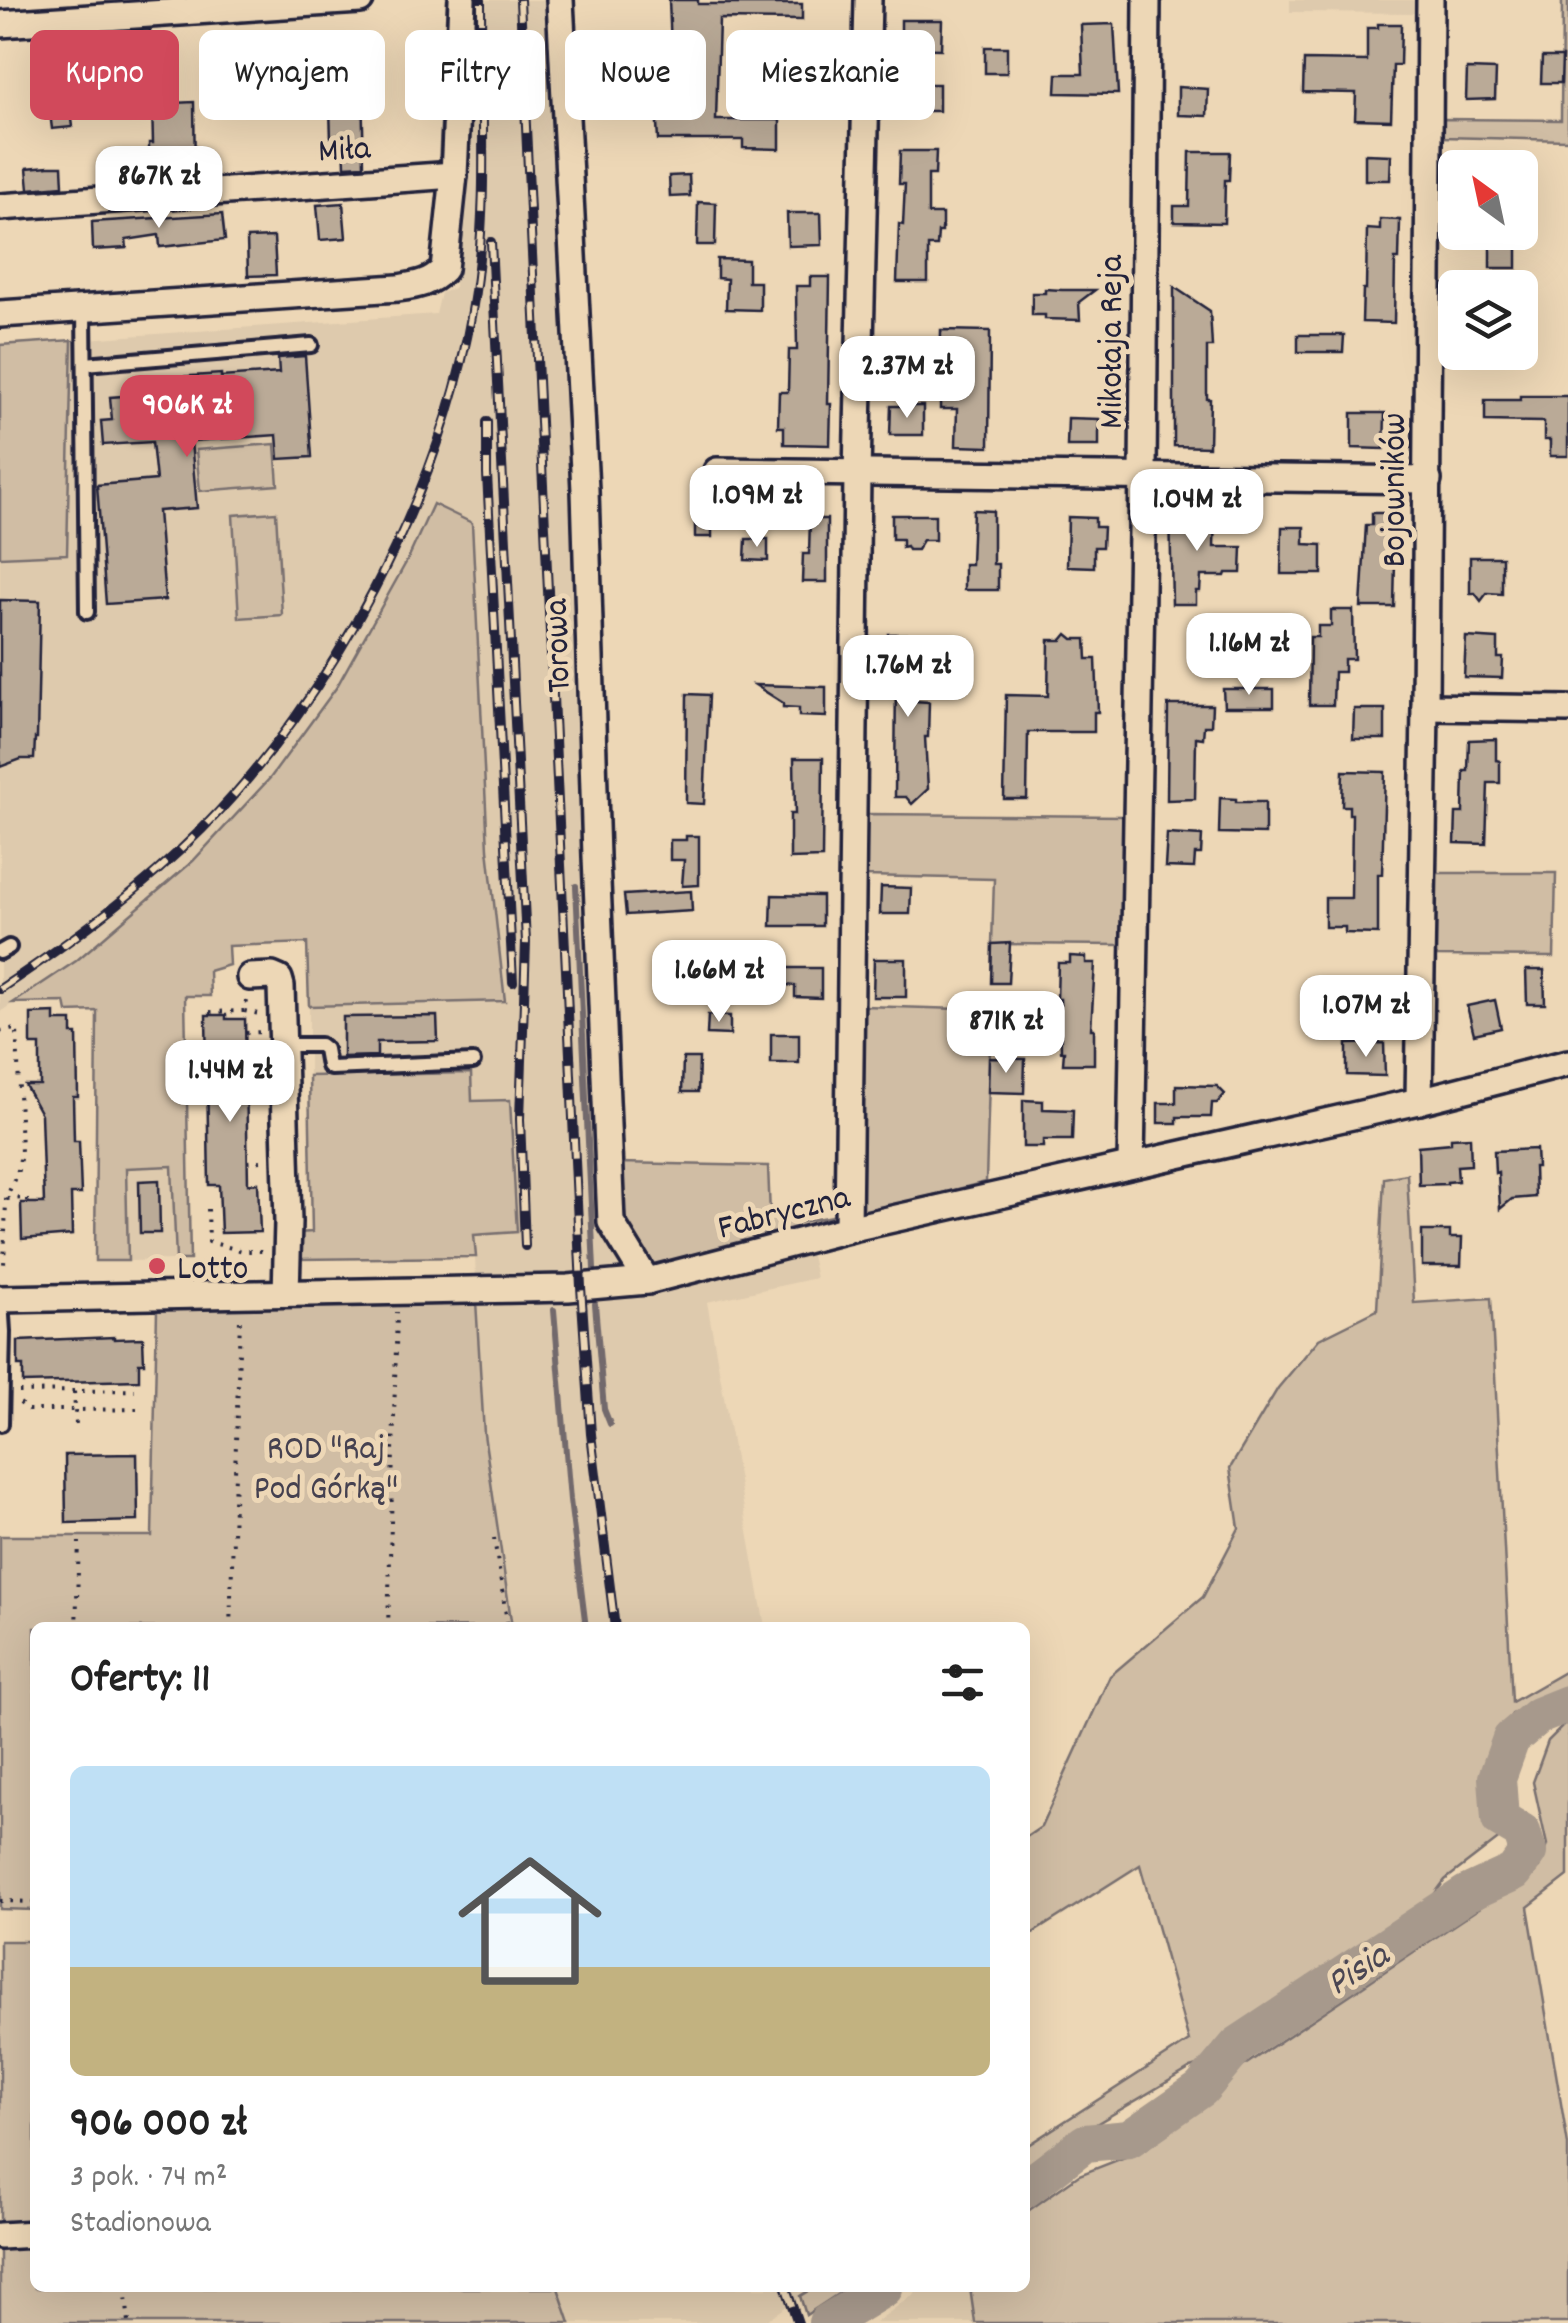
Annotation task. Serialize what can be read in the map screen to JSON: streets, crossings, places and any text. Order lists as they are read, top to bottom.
{
  "streets": {
    "street": [
      "Miła",
      "Mikołaja Reja",
      "Bojowników",
      "Torowa",
      "Fabryczna"
    ]
  },
  "crossings": [
    ["Mikołaja Reja", "Fabryczna"],
    ["Bojowników", "Fabryczna"],
    ["Torowa", "Fabryczna"]
  ],
  "water": ["Pisia"],
  "parks": ["ROD \"Raj Pod Górką\""],
  "places": ["Lotto"],
  "north": "top left",
  "page": {
    "chip": [
      "Kupno",
      "Wynajem",
      "Filtry",
      "Nowe",
      "Mieszkanie"
    ],
    "price": [
      "867K zł",
      "2.37M zł",
      "906K zł",
      "1.09M zł",
      "1.04M zł",
      "1.16M zł",
      "1.76M zł",
      "1.66M zł",
      "1.07M zł",
      "871K zł",
      "1.44M zł"
    ],
    "heading": "Oferty: 11",
    "list": [
      {
        "name": "906 000 zł",
        "note": "3 pok. · 74 m² · Stadionowa"
      }
    ]
  }
}
